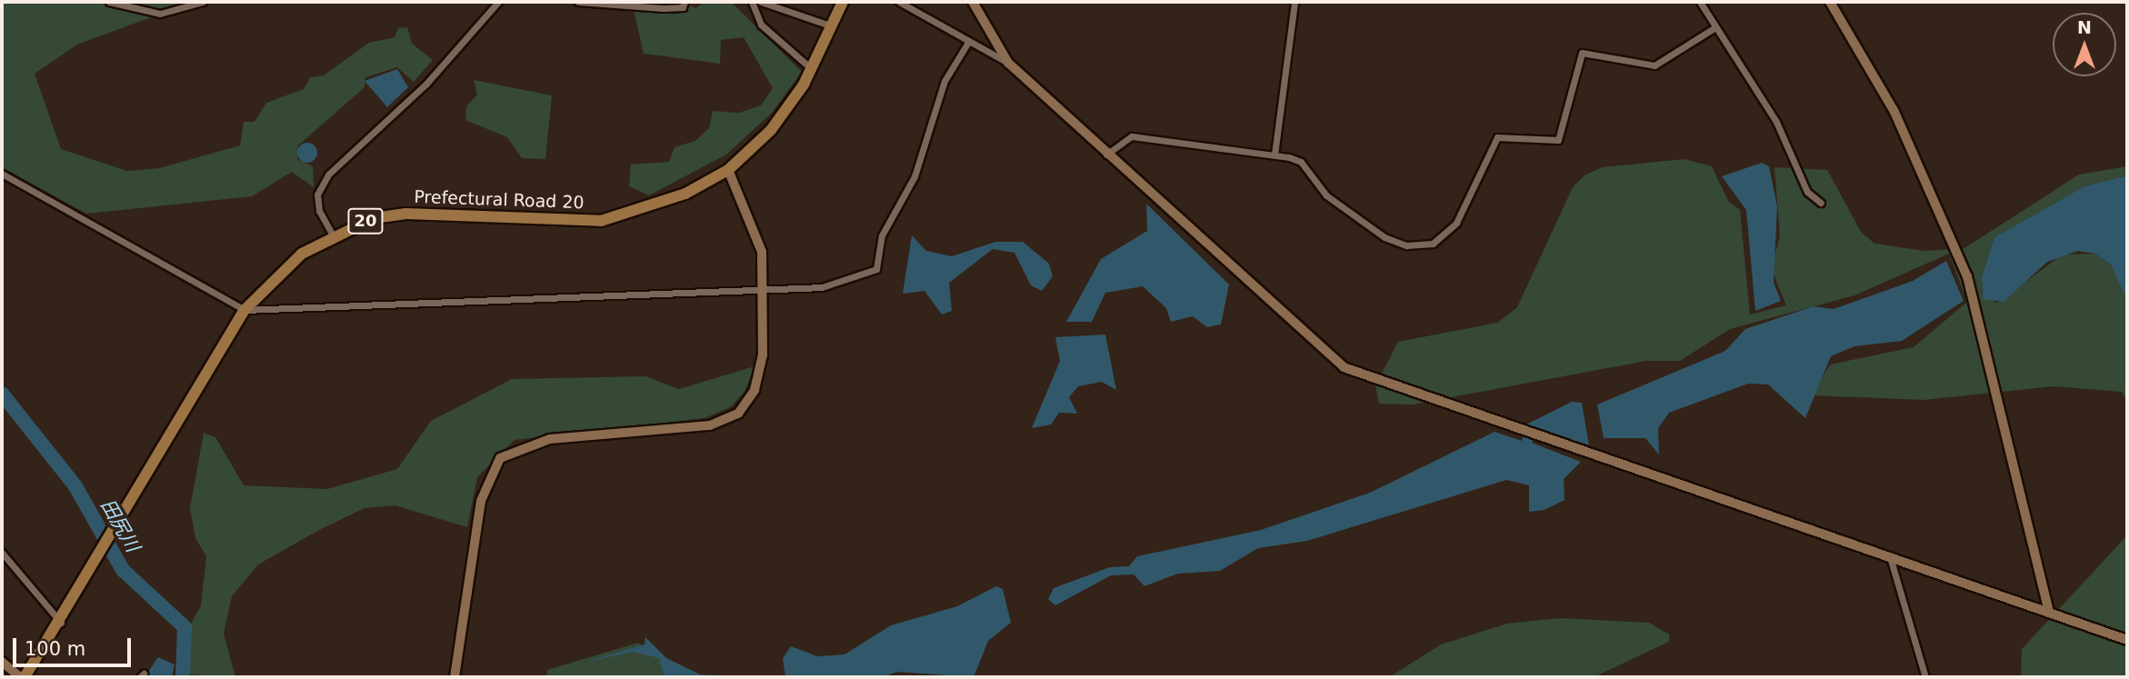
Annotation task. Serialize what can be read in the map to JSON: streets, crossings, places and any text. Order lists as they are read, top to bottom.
{
  "streets": {
    "main road": ["Prefectural Road 20", "20"]
  },
  "water": ["田尻川"],
  "scale_bar": "100 m",
  "north": "top"
}
